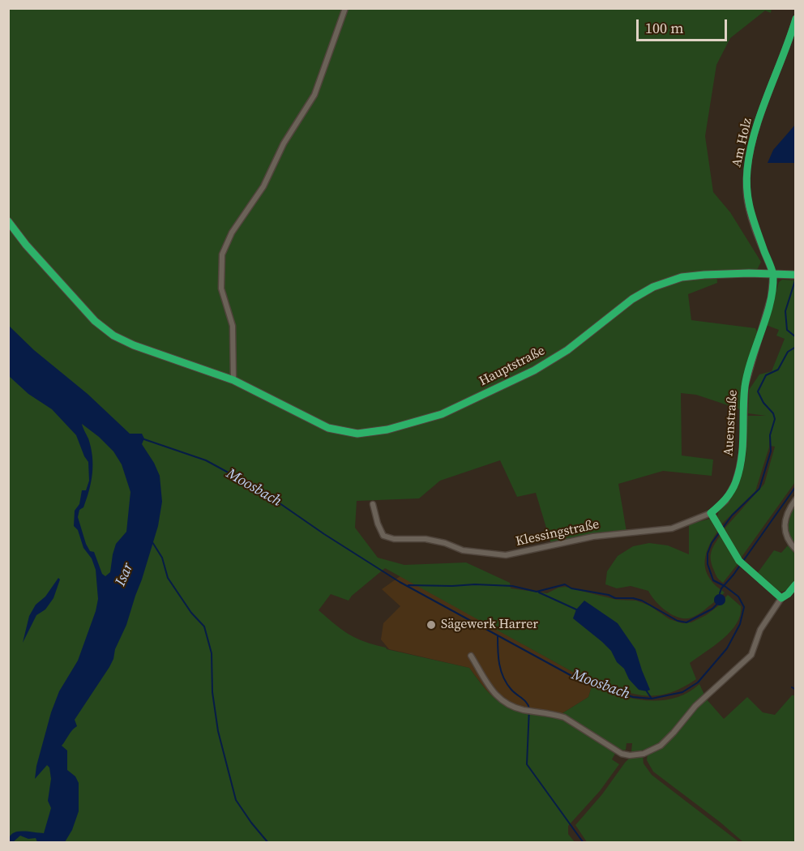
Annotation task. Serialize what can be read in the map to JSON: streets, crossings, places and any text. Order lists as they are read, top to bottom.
{
  "streets": {
    "main road": ["Hauptstraße"],
    "street": ["Am Holz", "Auenstraße", "Klessingstraße"]
  },
  "crossings": [
    ["Am Holz", "Hauptstraße"],
    ["Am Holz", "Auenstraße"],
    ["Hauptstraße", "Auenstraße"],
    ["Auenstraße", "Klessingstraße"]
  ],
  "water": ["Moosbach", "Isar"],
  "places": ["Sägewerk Harrer"],
  "scale_bar": "100 m"
}
